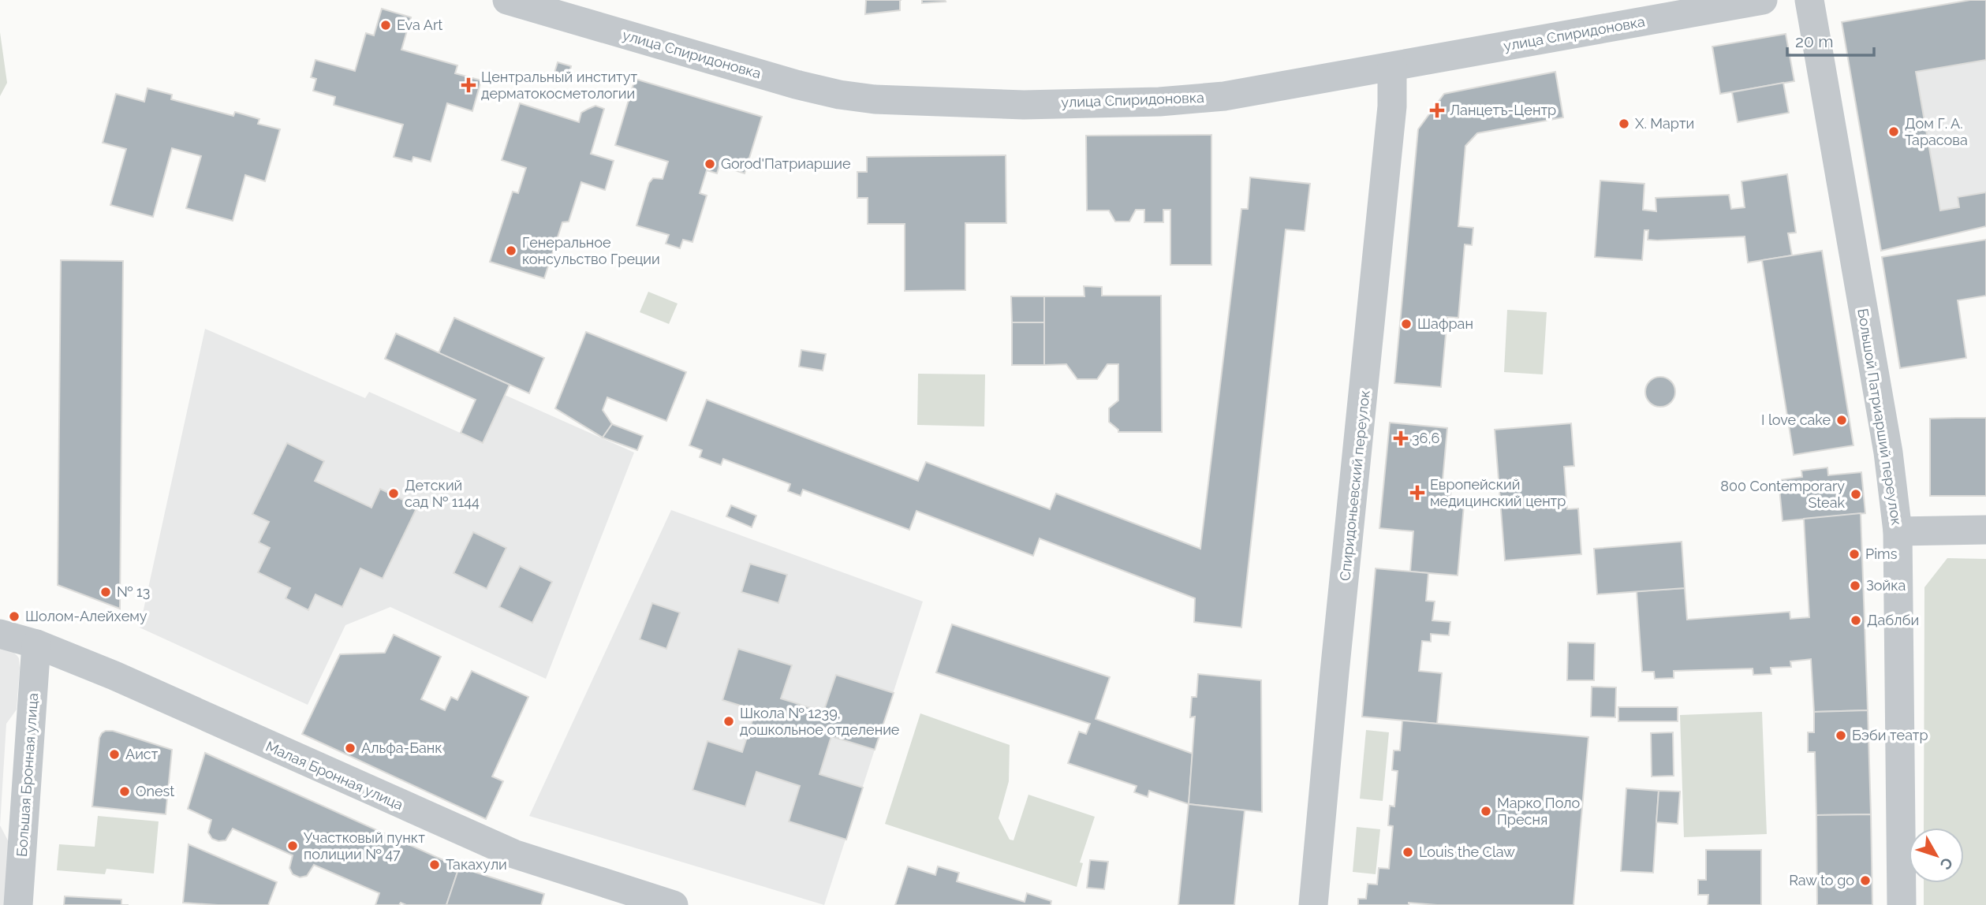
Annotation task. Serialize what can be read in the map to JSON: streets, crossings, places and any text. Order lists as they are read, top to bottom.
{
  "streets": {
    "street": [
      "улица Спиридоновка",
      "Большой Патриарший переулок",
      "Спиридоньевский переулок",
      "Большая Бронная улица",
      "Малая Бронная улица"
    ]
  },
  "crossings": [
    ["улица Спиридоновка", "Спиридоньевский переулок"],
    ["Большая Бронная улица", "Малая Бронная улица"]
  ],
  "places": {
    "other": [
      "Eva Art",
      "Х. Марти",
      "Дом Г. А. Тарасова",
      "Gorod'Патриаршие",
      "Генеральное консульство Греции",
      "Шафран",
      "I love cake",
      "Детский сад № 1144",
      "800 Contemporary Steak",
      "Pims",
      "Зойка",
      "№ 13",
      "Шолом-Алейхему",
      "Даблби",
      "Школа № 1239, дошкольное отделение",
      "Бэби театр",
      "Альфа-Банк",
      "Аист",
      "Onest",
      "Марко Поло Пресня",
      "Участковый пункт полиции № 47",
      "Louis the Claw",
      "Такахули",
      "Raw to go"
    ],
    "health": [
      "Центральный институт дерматокосметологии",
      "Ланцетъ-Центр",
      "36,6",
      "Европейский медицинский центр"
    ]
  },
  "scale_bar": "20 m",
  "north": "bottom right"
}
